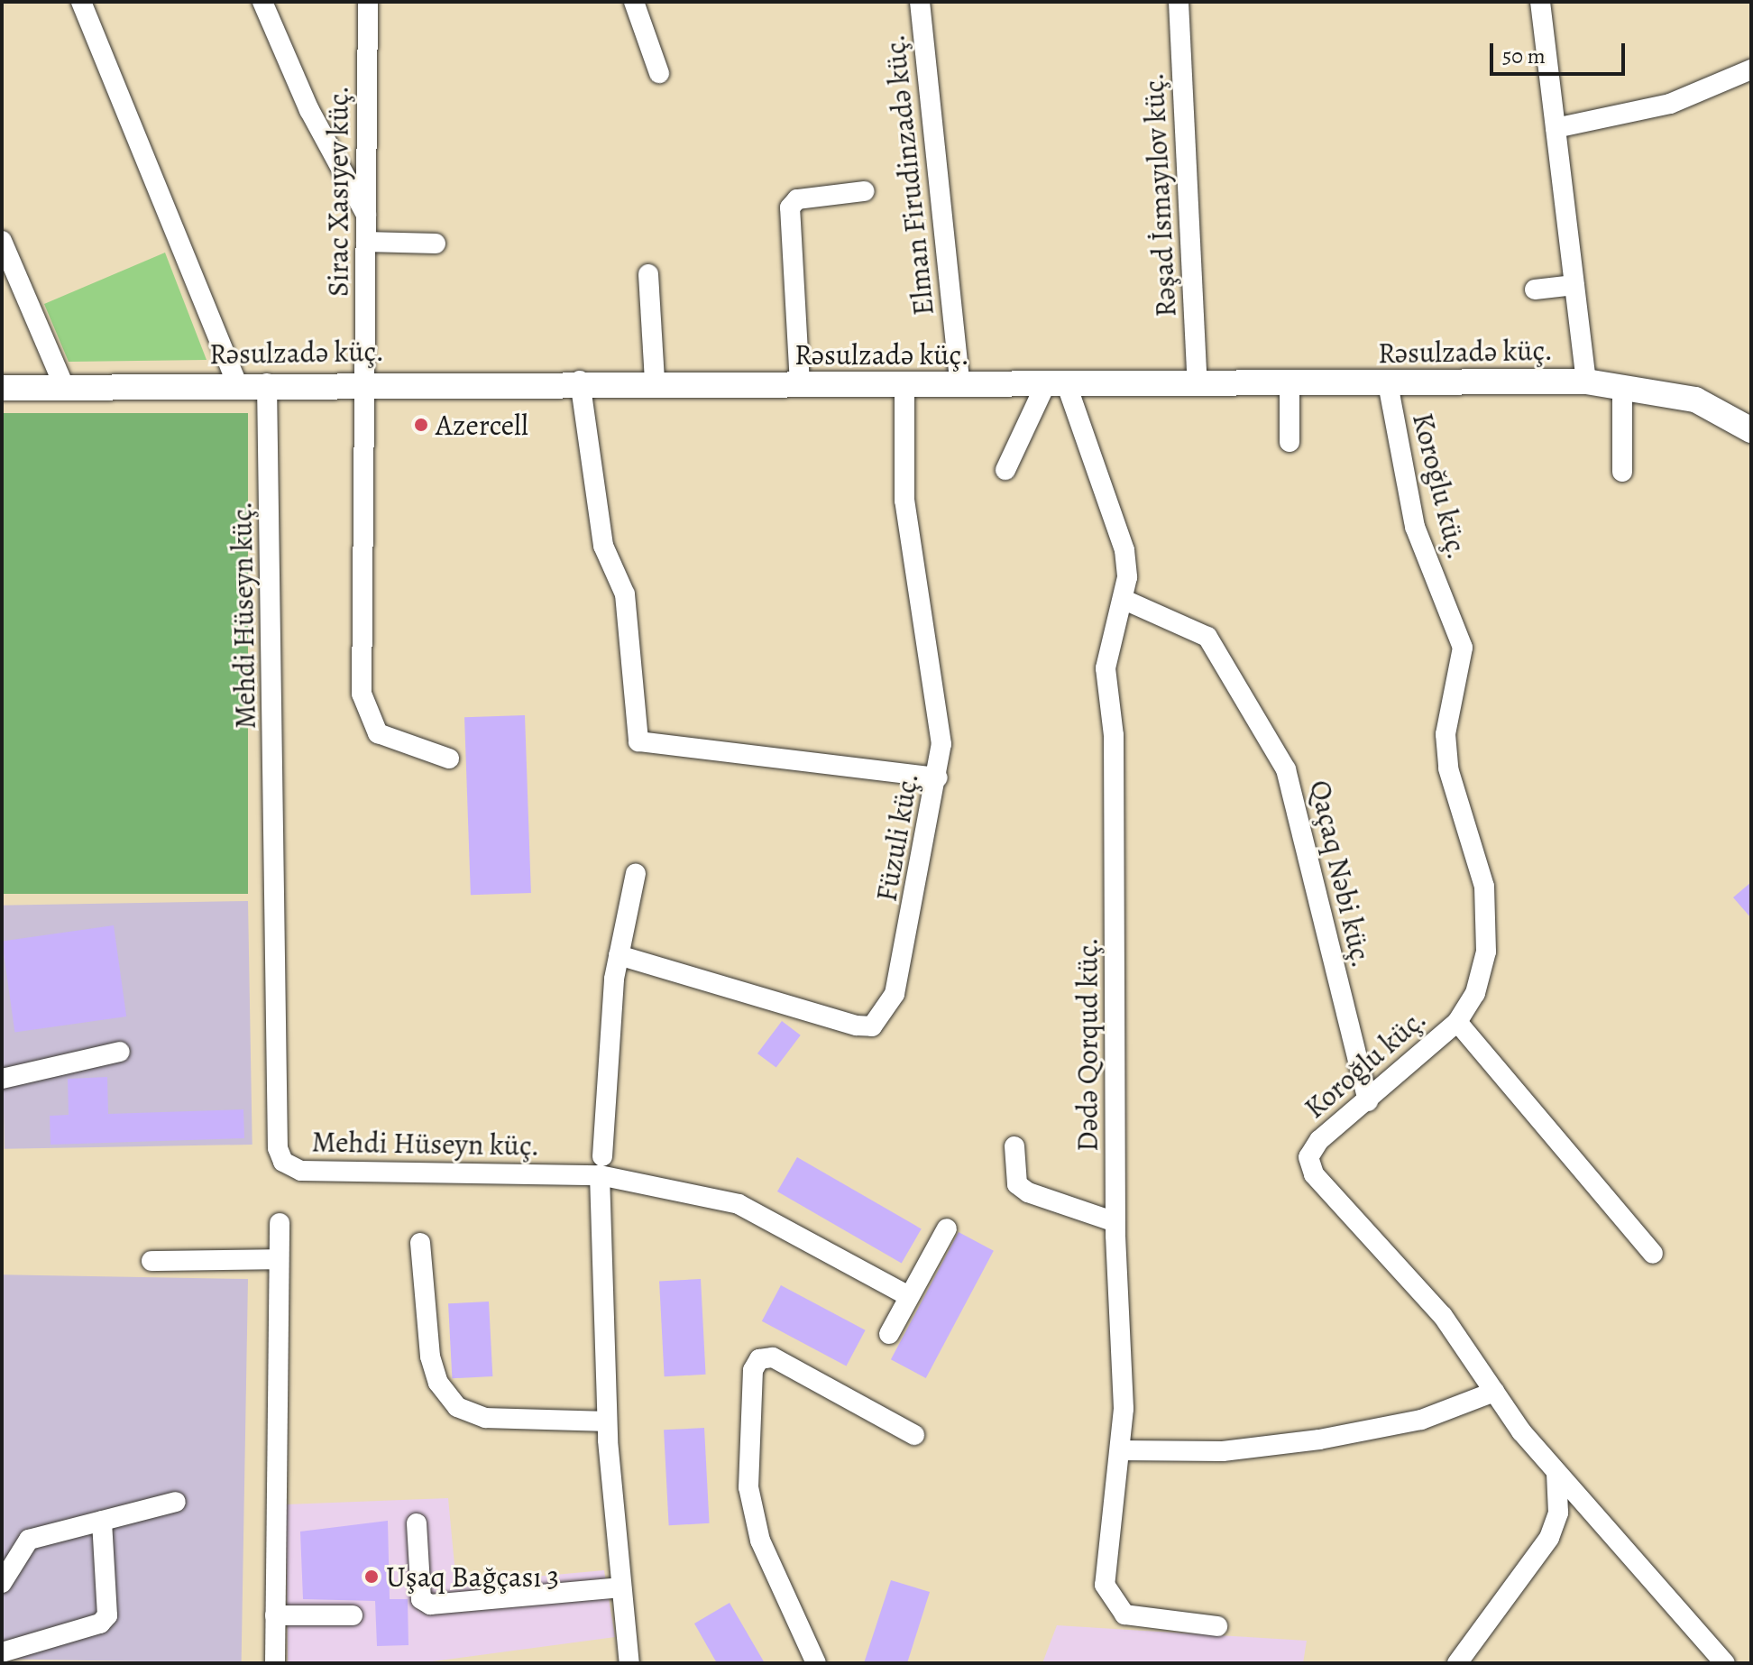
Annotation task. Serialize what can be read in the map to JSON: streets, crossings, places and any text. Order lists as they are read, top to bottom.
{
  "streets": {
    "main road": ["Rəsulzadə küç."],
    "street": [
      "Elman Firudinzadə küç.",
      "Sirac Xasıyev küç.",
      "Rəşad İsmayılov küç.",
      "Koroğlu küç.",
      "Mehdi Hüseyn küç.",
      "Füzuli küç.",
      "Qaçaq Nəbi küç.",
      "Dədə Qorqud küç."
    ]
  },
  "crossings": [
    ["Elman Firudinzadə küç.", "Rəsulzadə küç."],
    ["Sirac Xasıyev küç.", "Rəsulzadə küç."],
    ["Rəşad İsmayılov küç.", "Rəsulzadə küç."],
    ["Rəsulzadə küç.", "Koroğlu küç."],
    ["Rəsulzadə küç.", "Mehdi Hüseyn küç."],
    ["Rəsulzadə küç.", "Füzuli küç."],
    ["Rəsulzadə küç.", "Dədə Qorqud küç."],
    ["Koroğlu küç.", "Qaçaq Nəbi küç."],
    ["Qaçaq Nəbi küç.", "Dədə Qorqud küç."]
  ],
  "places": ["Azercell", "Uşaq Bağçası 3"],
  "scale_bar": "50 m"
}
